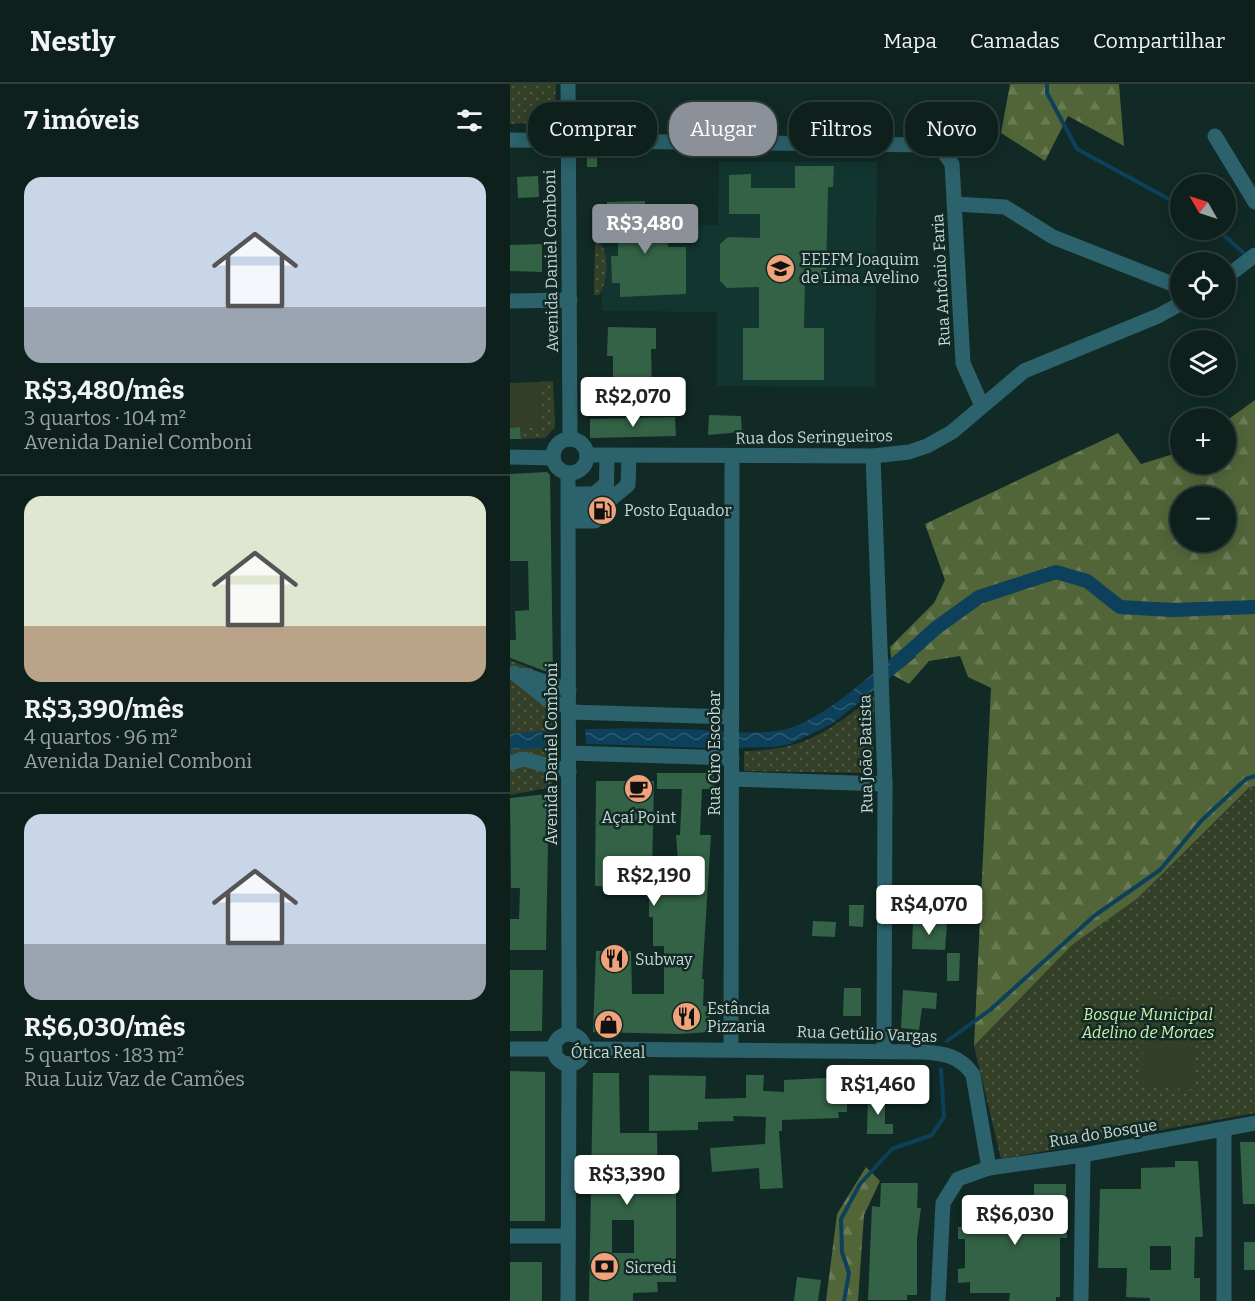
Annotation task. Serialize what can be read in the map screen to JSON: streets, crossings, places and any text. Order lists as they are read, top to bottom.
{
  "streets": {
    "street": [
      "Avenida Daniel Comboni",
      "Rua Antônio Faria",
      "Rua dos Seringueiros",
      "Rua Ciro Escobar",
      "Rua João Batista",
      "Rua Getúlio Vargas",
      "Rua do Bosque"
    ]
  },
  "crossings": [
    ["Avenida Daniel Comboni", "Rua dos Seringueiros"],
    ["Avenida Daniel Comboni", "Rua Getúlio Vargas"],
    ["Rua Antônio Faria", "Rua dos Seringueiros"],
    ["Rua dos Seringueiros", "Rua Ciro Escobar"],
    ["Rua dos Seringueiros", "Rua João Batista"],
    ["Rua Ciro Escobar", "Rua Getúlio Vargas"],
    ["Rua João Batista", "Rua Getúlio Vargas"],
    ["Rua Getúlio Vargas", "Rua do Bosque"]
  ],
  "parks": ["Bosque Municipal Adelino de Moraes"],
  "places": {
    "school or university": ["EEEFM Joaquim de Lima Avelino"],
    "fuel station": ["Posto Equador"],
    "cafe": ["Açaí Point"],
    "restaurant": ["Subway", "Estância Pizzaria"],
    "shop": ["Ótica Real"],
    "bank": ["Sicredi"]
  },
  "north": "top left",
  "page": {
    "header": "Nestly",
    "nav": ["Mapa", "Camadas", "Compartilhar"],
    "heading": "7 imóveis",
    "chip": [
      "Comprar",
      "Alugar",
      "Filtros",
      "Novo"
    ],
    "list": [
      {
        "name": "R$3,480/mês",
        "note": "3 quartos · 104 m² · Avenida Daniel Comboni"
      },
      {
        "name": "R$3,390/mês",
        "note": "4 quartos · 96 m² · Avenida Daniel Comboni"
      },
      {
        "name": "R$6,030/mês",
        "note": "5 quartos · 183 m² · Rua Luiz Vaz de Camões"
      }
    ],
    "map_buttons": ["+", "−"],
    "price": [
      "R$3,480",
      "R$2,070",
      "R$2,190",
      "R$4,070",
      "R$1,460",
      "R$3,390",
      "R$6,030"
    ]
  }
}
